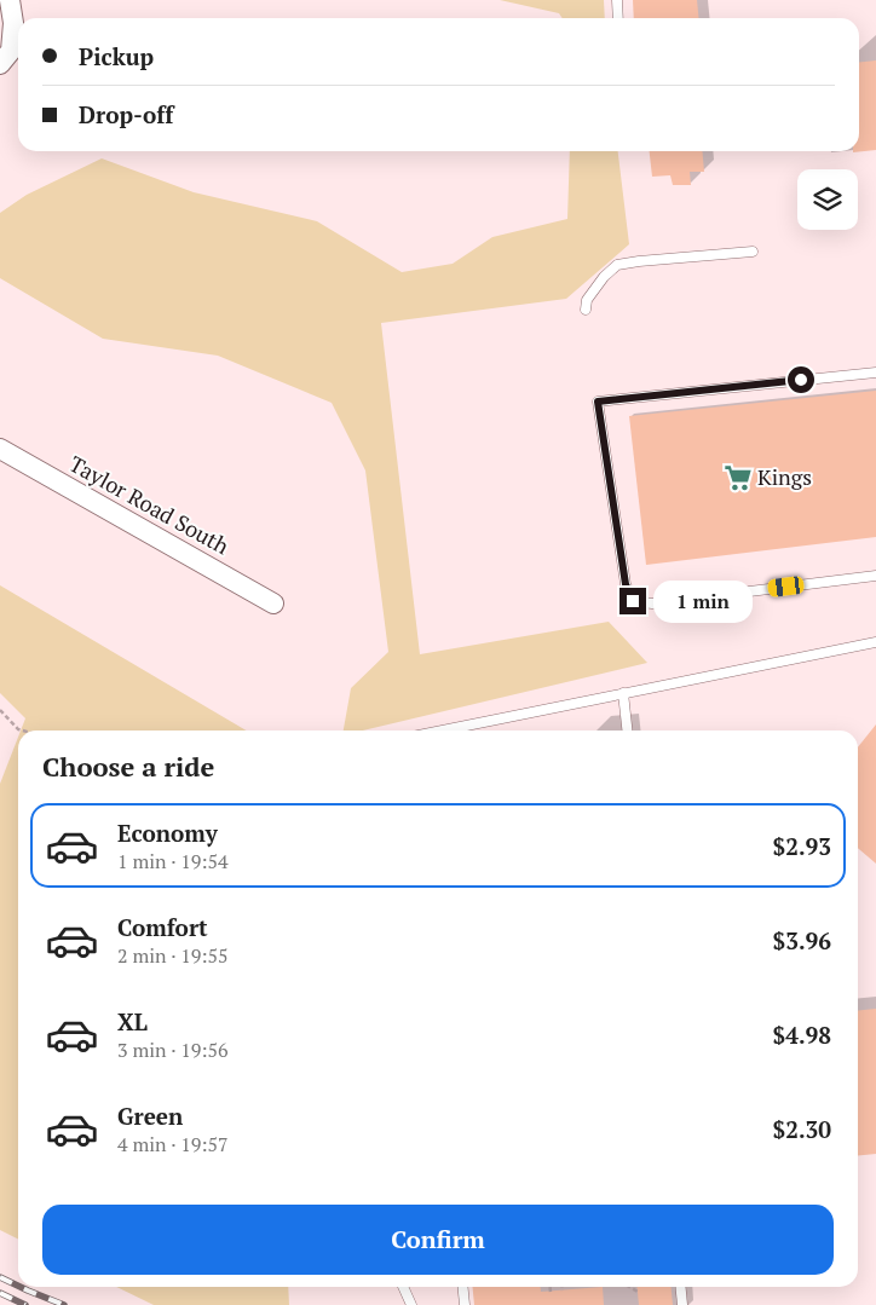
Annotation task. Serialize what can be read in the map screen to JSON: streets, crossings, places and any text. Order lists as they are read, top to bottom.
{
  "streets": {
    "street": ["Taylor Road South"]
  },
  "places": {
    "supermarket": ["Kings"]
  },
  "page": {
    "banner": ["Pickup", "Drop-off"],
    "bubble": "1 min",
    "heading": "Choose a ride",
    "list": [
      {
        "name": "Economy",
        "note": "1 min · 19:54",
        "value": "$2.93"
      },
      {
        "name": "Comfort",
        "note": "2 min · 19:55",
        "value": "$3.96"
      },
      {
        "name": "XL",
        "note": "3 min · 19:56",
        "value": "$4.98"
      },
      {
        "name": "Green",
        "note": "4 min · 19:57",
        "value": "$2.30"
      }
    ],
    "buttons": "Confirm"
  }
}
